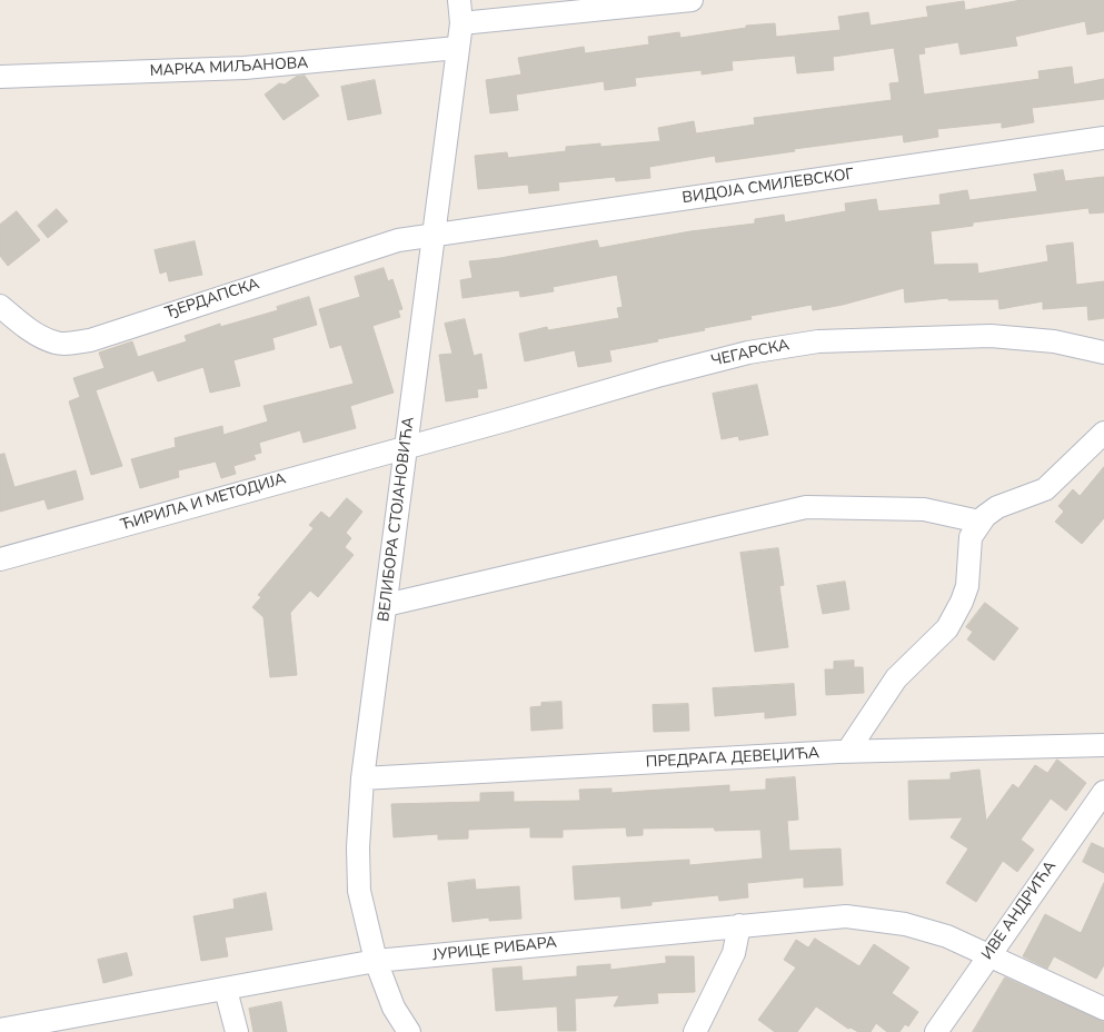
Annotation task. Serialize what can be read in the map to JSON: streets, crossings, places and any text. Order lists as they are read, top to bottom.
{
  "streets": {
    "street": [
      "МАРКА МИЉАНОВА",
      "ВИДОЈА СМИЛЕВСКОГ",
      "ЂЕРДАПСКА",
      "ЧЕГАРСКА",
      "ЋИРИЛА И МЕТОДИЈА",
      "ВЕЛИБОРА СТОЈАНОВИЋА",
      "ПРЕДРАГА ДЕВЕЏИЋА",
      "ИВЕ АНДРИЋА",
      "ЈУРИЦЕ РИБАРА"
    ]
  },
  "crossings": [
    ["МАРКА МИЉАНОВА", "ВЕЛИБОРА СТОЈАНОВИЋА"],
    ["ВИДОЈА СМИЛЕВСКОГ", "ЂЕРДАПСКА"],
    ["ВИДОЈА СМИЛЕВСКОГ", "ВЕЛИБОРА СТОЈАНОВИЋА"],
    ["ЂЕРДАПСКА", "ВЕЛИБОРА СТОЈАНОВИЋА"],
    ["ЧЕГАРСКА", "ЋИРИЛА И МЕТОДИЈА"],
    ["ЧЕГАРСКА", "ВЕЛИБОРА СТОЈАНОВИЋА"],
    ["ЋИРИЛА И МЕТОДИЈА", "ВЕЛИБОРА СТОЈАНОВИЋА"],
    ["ВЕЛИБОРА СТОЈАНОВИЋА", "ПРЕДРАГА ДЕВЕЏИЋА"],
    ["ВЕЛИБОРА СТОЈАНОВИЋА", "ЈУРИЦЕ РИБАРА"],
    ["ИВЕ АНДРИЋА", "ЈУРИЦЕ РИБАРА"]
  ]
}
